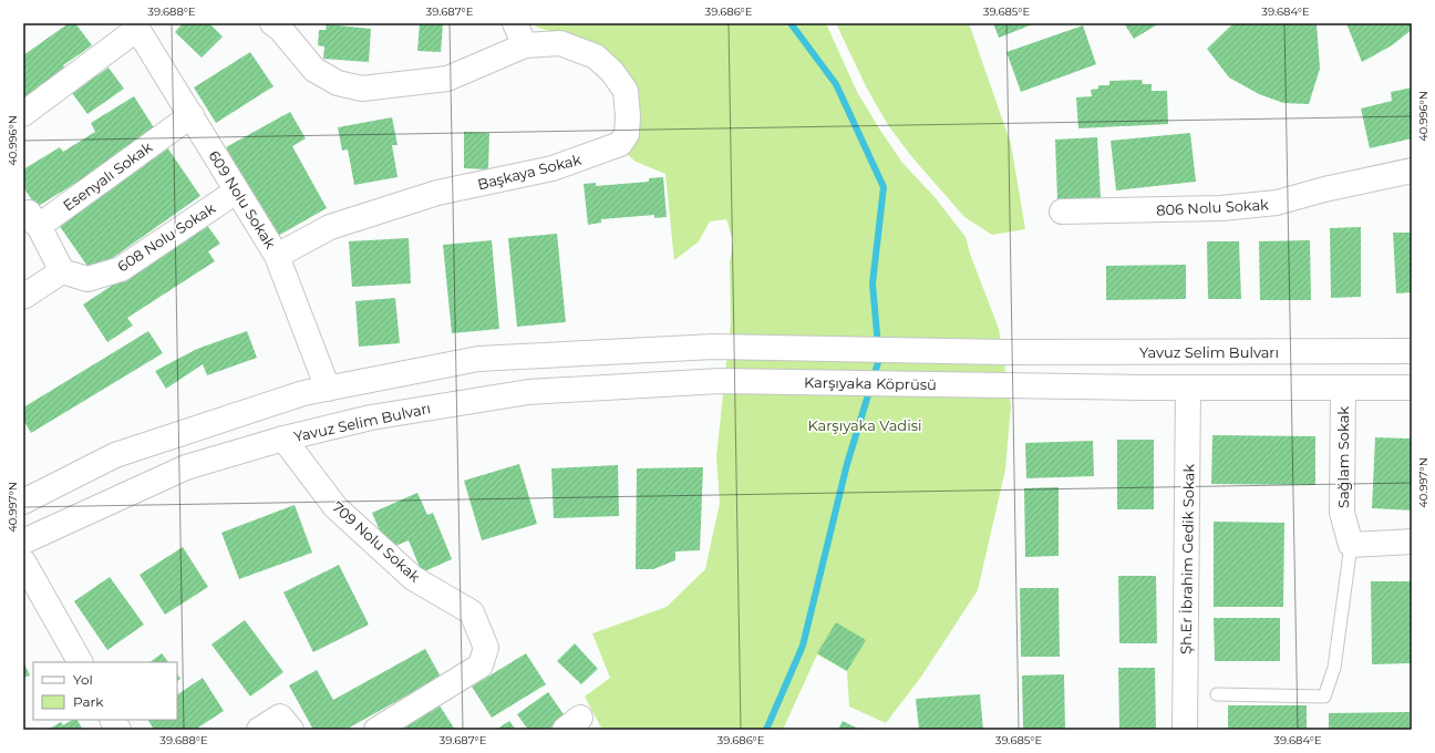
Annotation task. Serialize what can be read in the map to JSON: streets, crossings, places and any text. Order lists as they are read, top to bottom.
{
  "streets": {
    "street": [
      "Başkaya Sokak",
      "Esenyalı Sokak",
      "609 Nolu Sokak",
      "806 Nolu Sokak",
      "608 Nolu Sokak",
      "Yavuz Selim Bulvarı",
      "Karşıyaka Köprüsü",
      "Sağlam Sokak",
      "709 Nolu Sokak",
      "Şh.Er İbrahim Gedik Sokak"
    ]
  },
  "crossings": [
    ["Başkaya Sokak", "609 Nolu Sokak"],
    ["Esenyalı Sokak", "609 Nolu Sokak"],
    ["609 Nolu Sokak", "608 Nolu Sokak"],
    ["609 Nolu Sokak", "Yavuz Selim Bulvarı"],
    ["Yavuz Selim Bulvarı", "Karşıyaka Köprüsü"],
    ["Yavuz Selim Bulvarı", "709 Nolu Sokak"],
    ["Karşıyaka Köprüsü", "Şh.Er İbrahim Gedik Sokak"]
  ],
  "parks": ["Karşıyaka Vadisi"],
  "legend": ["Yol", "Park"],
  "coordinates": [
    "39.688°E",
    "39.687°E",
    "39.686°E",
    "39.685°E",
    "39.684°E",
    "40.996°N",
    "40.997°N"
  ]
}
